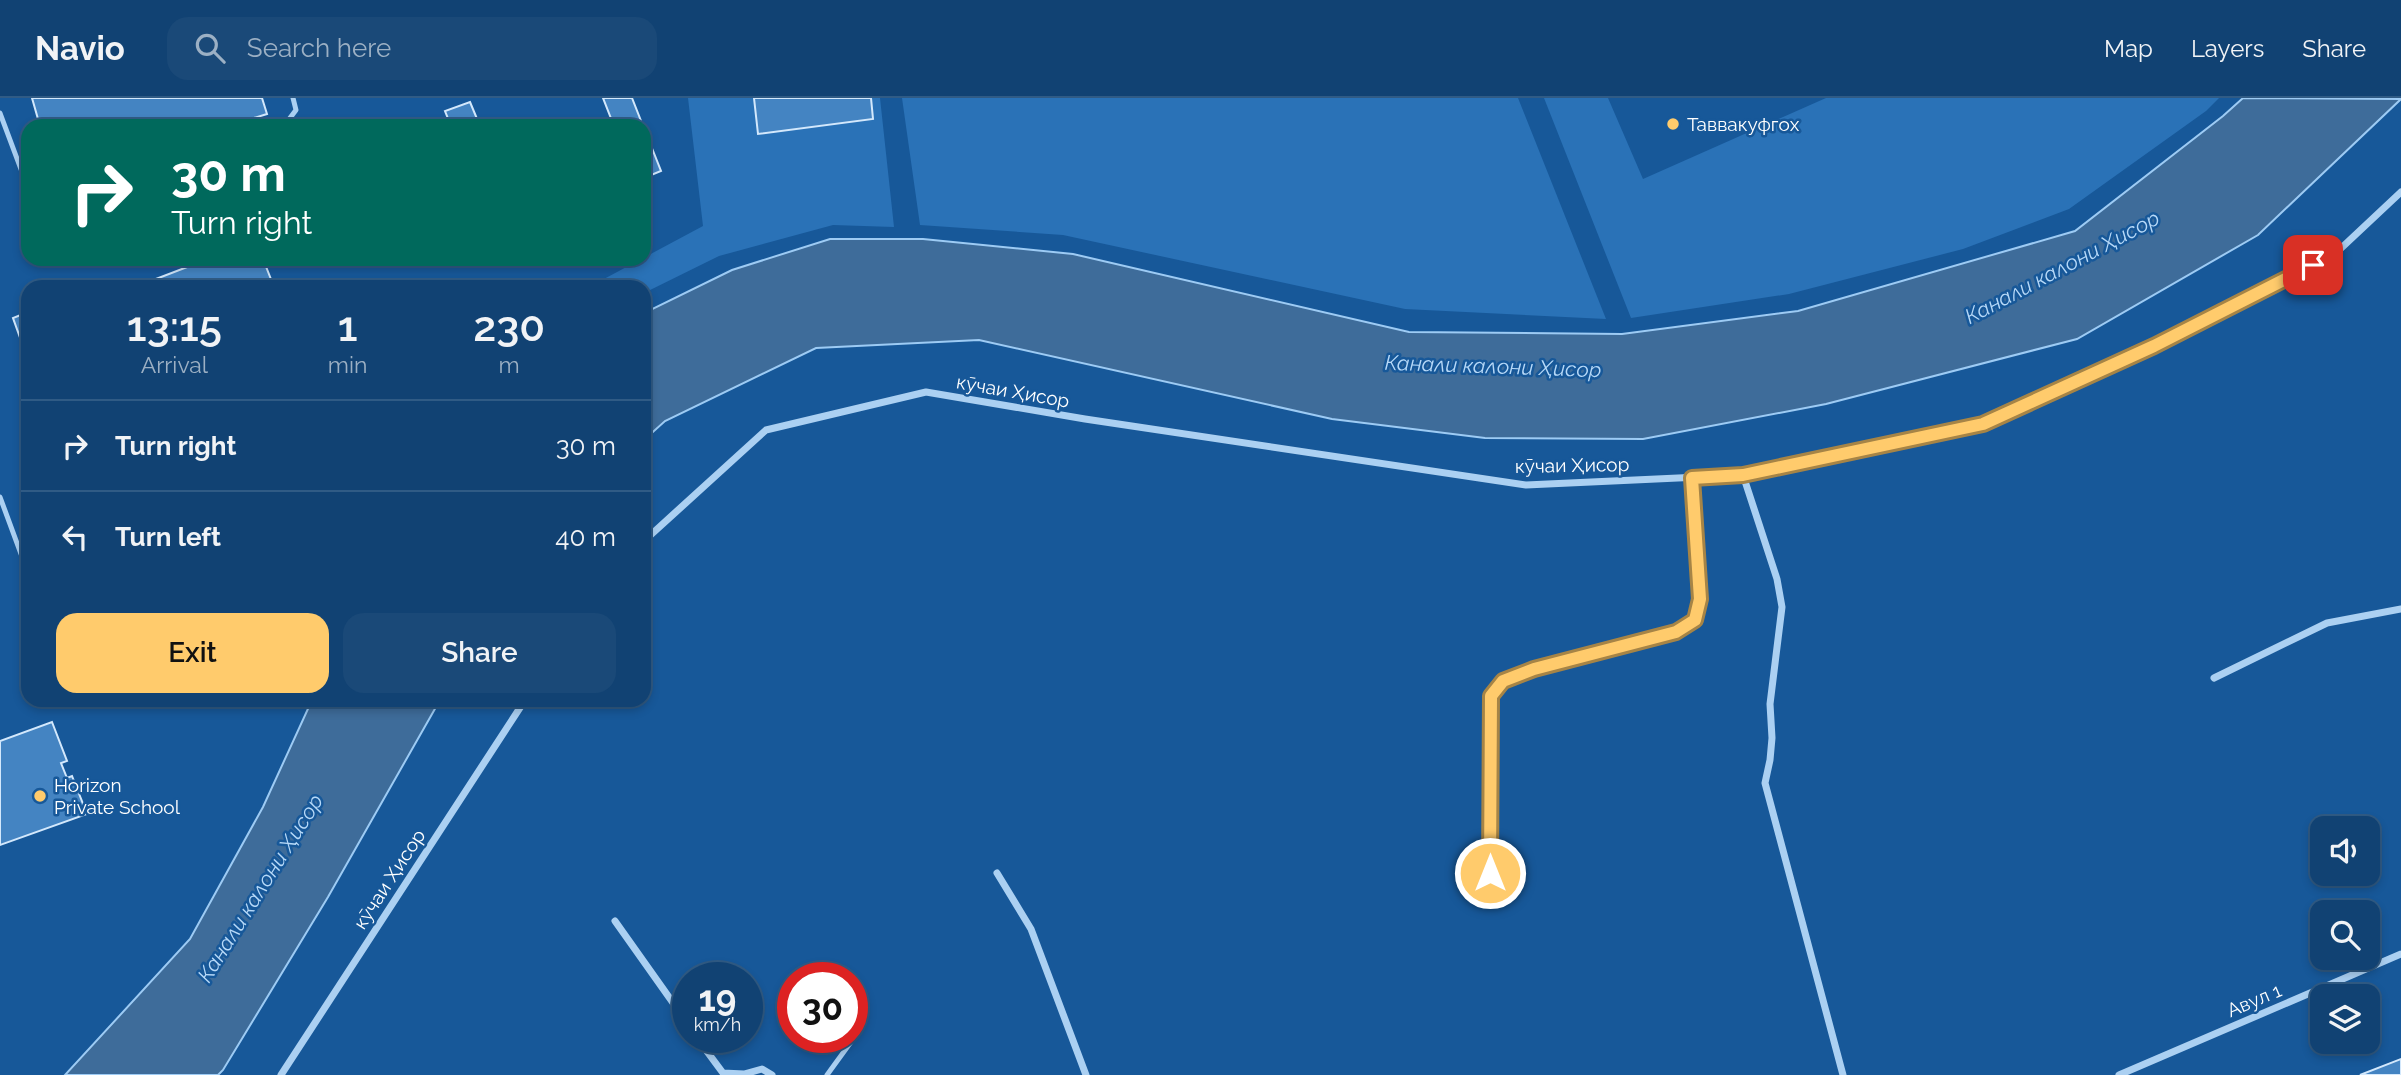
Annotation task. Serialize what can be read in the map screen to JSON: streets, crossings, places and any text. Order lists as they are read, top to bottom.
{
  "streets": {
    "street": ["кӯчаи Ҳисор", "Авул 1"]
  },
  "water": ["Канали калони Ҳисор"],
  "places": ["Таввакуфгох", "Horizon Private School"],
  "page": {
    "header": "Navio",
    "search": "Search here",
    "nav": ["Map", "Layers", "Share"],
    "turn": ["30 m", "Turn right"],
    "eta": [
      "13:15",
      "Arrival",
      "1",
      "min",
      "230",
      "m"
    ],
    "list": [
      {
        "name": "Turn right",
        "value": "30 m"
      },
      {
        "name": "Turn left",
        "value": "40 m"
      }
    ],
    "buttons": ["Exit", "Share"],
    "speed": "19 km/h",
    "limit": "30"
  }
}
